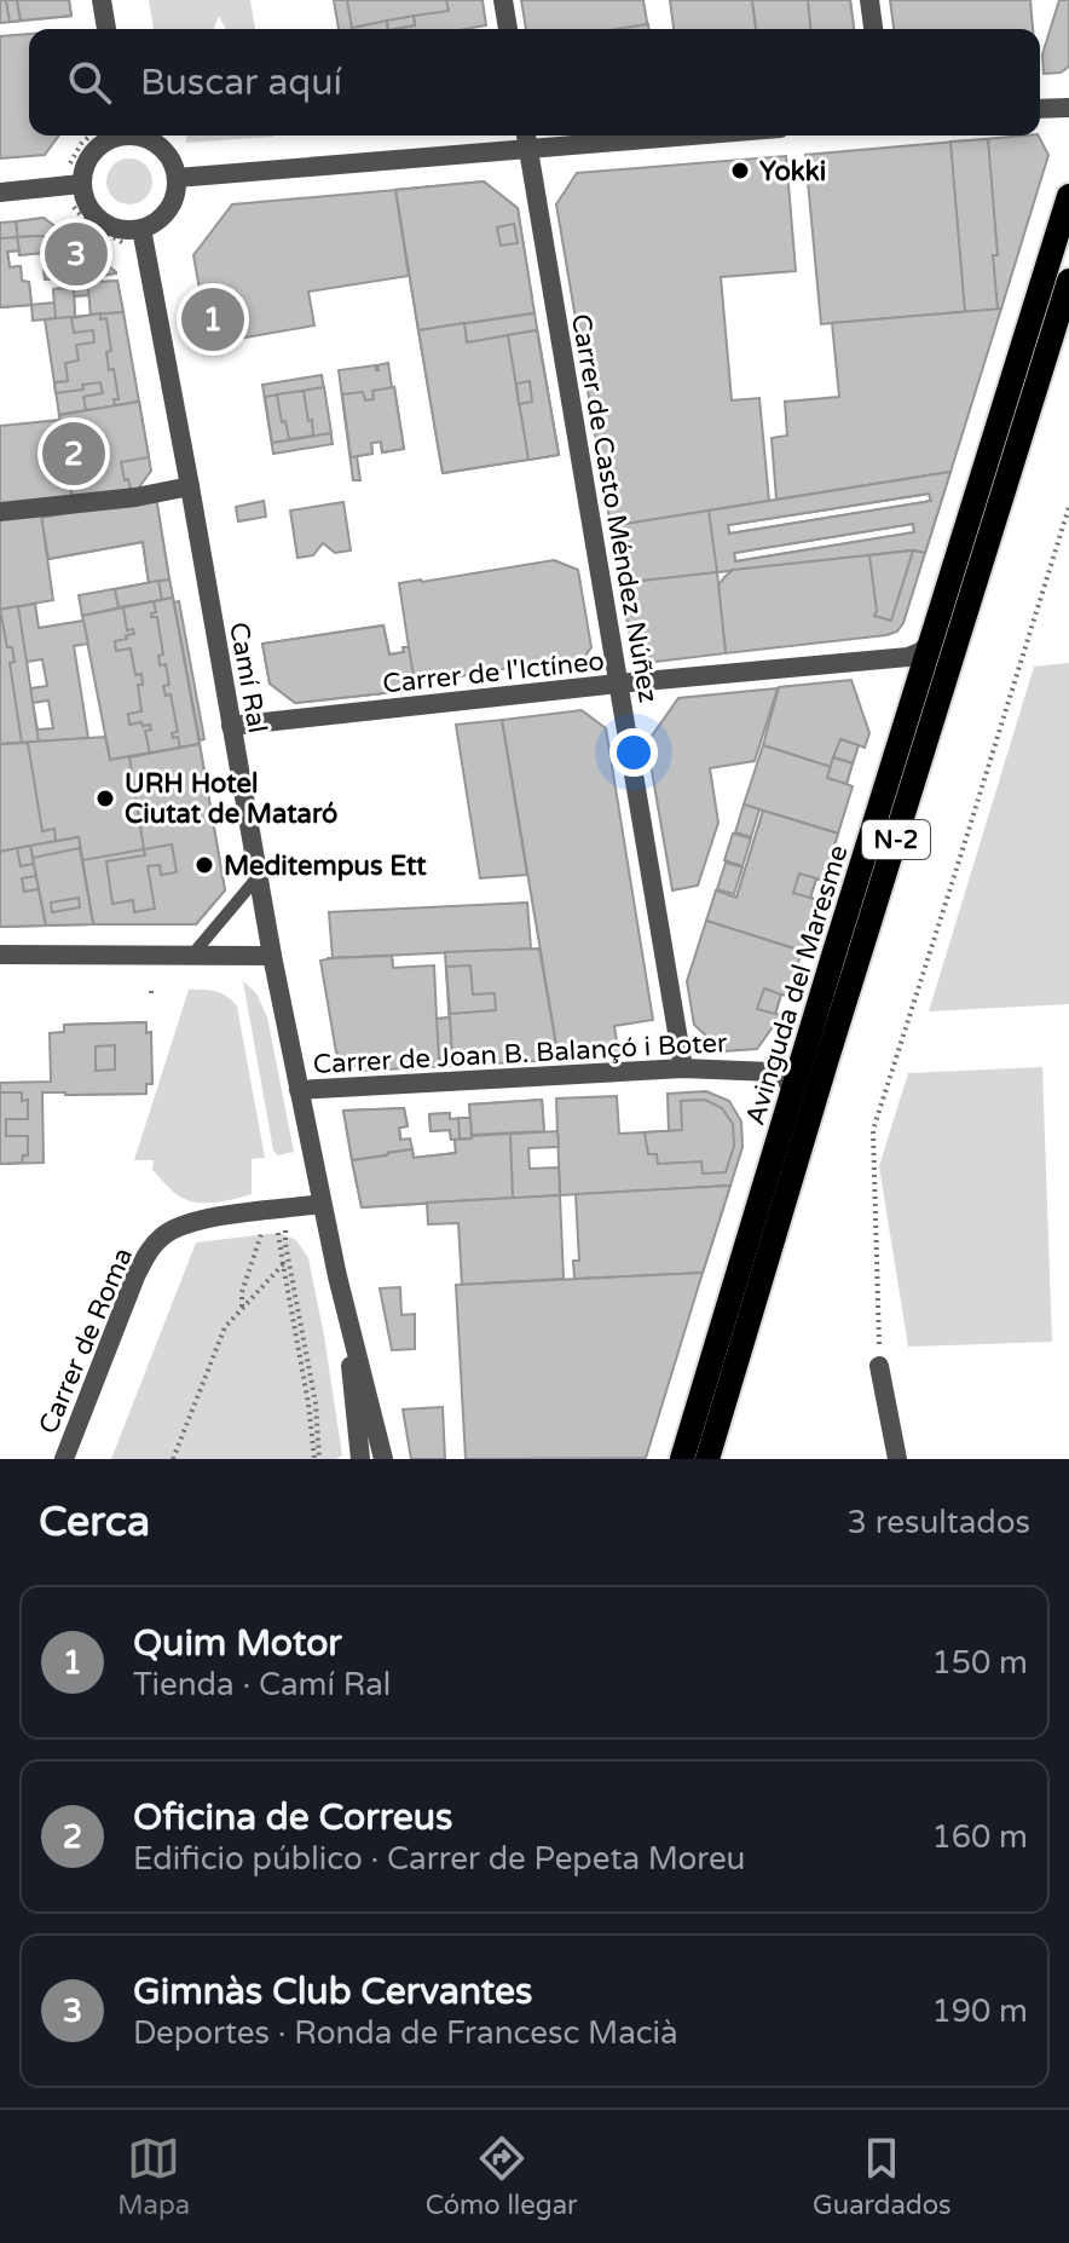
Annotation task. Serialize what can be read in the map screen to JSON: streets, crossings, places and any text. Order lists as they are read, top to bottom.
{
  "streets": {
    "main road": ["N-2", "Avinguda del Maresme"],
    "street": [
      "Carrer de Casto Méndez Núñez",
      "Carrer de l'Ictíneo",
      "Camí Ral",
      "Carrer de Joan B. Balançó i Boter",
      "Carrer de Roma"
    ]
  },
  "crossings": [
    ["Carrer de Casto Méndez Núñez", "Carrer de l'Ictíneo"],
    ["Carrer de Casto Méndez Núñez", "Carrer de Joan B. Balançó i Boter"],
    ["Carrer de l'Ictíneo", "Camí Ral"],
    ["Carrer de l'Ictíneo", "Avinguda del Maresme"],
    ["Camí Ral", "Carrer de Joan B. Balançó i Boter"],
    ["Camí Ral", "Carrer de Roma"],
    ["Avinguda del Maresme", "Carrer de Joan B. Balançó i Boter"]
  ],
  "places": ["Yokki", "URH Hotel Ciutat de Mataró", "Meditempus Ett"],
  "page": {
    "search": "Buscar aquí",
    "pins": ["3", "1", "2"],
    "heading": ["Cerca", "3 resultados"],
    "list": [
      {
        "mark": "1",
        "name": "Quim Motor",
        "note": "Tienda · Camí Ral",
        "value": "150 m"
      },
      {
        "mark": "2",
        "name": "Oficina de Correus",
        "note": "Edificio público · Carrer de Pepeta Moreu",
        "value": "160 m"
      },
      {
        "mark": "3",
        "name": "Gimnàs Club Cervantes",
        "note": "Deportes · Ronda de Francesc Macià",
        "value": "190 m"
      }
    ],
    "nav": ["Mapa", "Cómo llegar", "Guardados"]
  }
}
